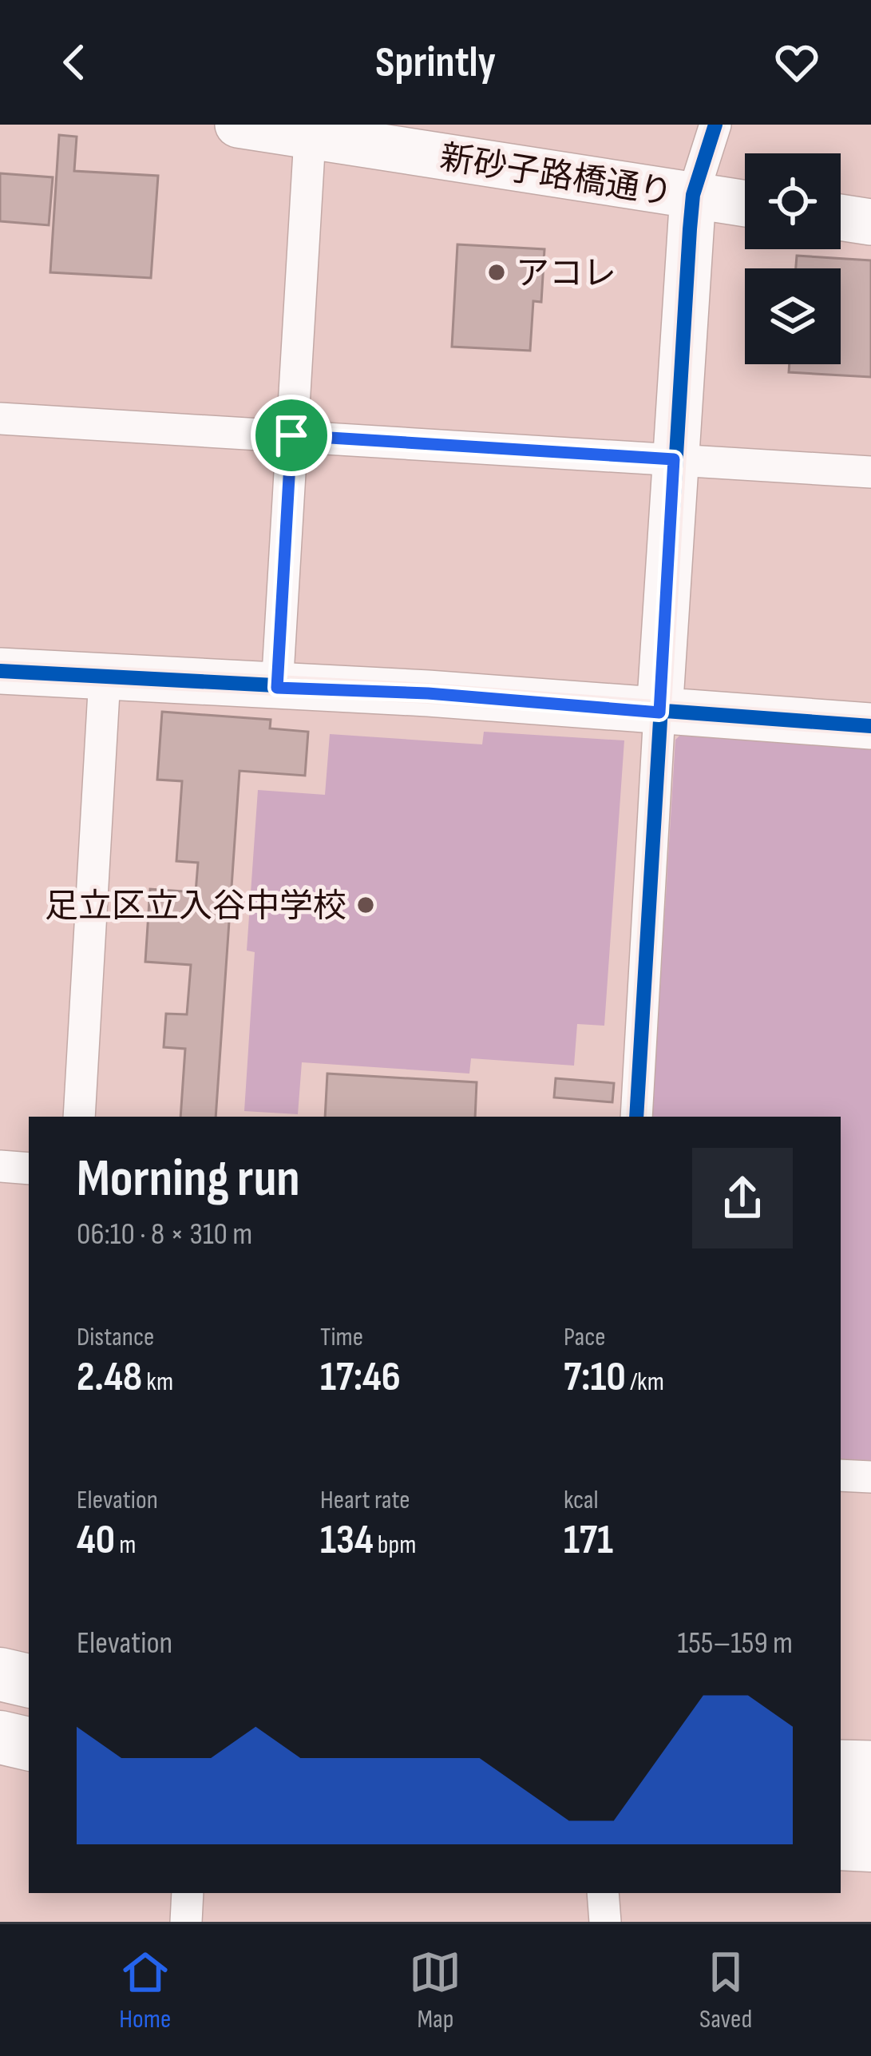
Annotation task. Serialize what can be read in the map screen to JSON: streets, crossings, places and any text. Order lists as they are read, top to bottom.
{
  "streets": {
    "street": ["新砂子路橋通り"]
  },
  "places": ["アコレ", "足立区立入谷中学校"],
  "page": {
    "header": "Sprintly",
    "heading": ["Morning run", "06:10 · 8 × 310 m"],
    "stats": [
      ["Distance", "2.48 km"],
      ["Time", "17:46"],
      ["Pace", "7:10 /km"],
      ["Elevation", "40 m"],
      ["Heart rate", "134 bpm"],
      ["kcal", "171"]
    ],
    "chart": ["Elevation", "155–159 m"],
    "tabs": ["Home", "Map", "Saved"]
  }
}
